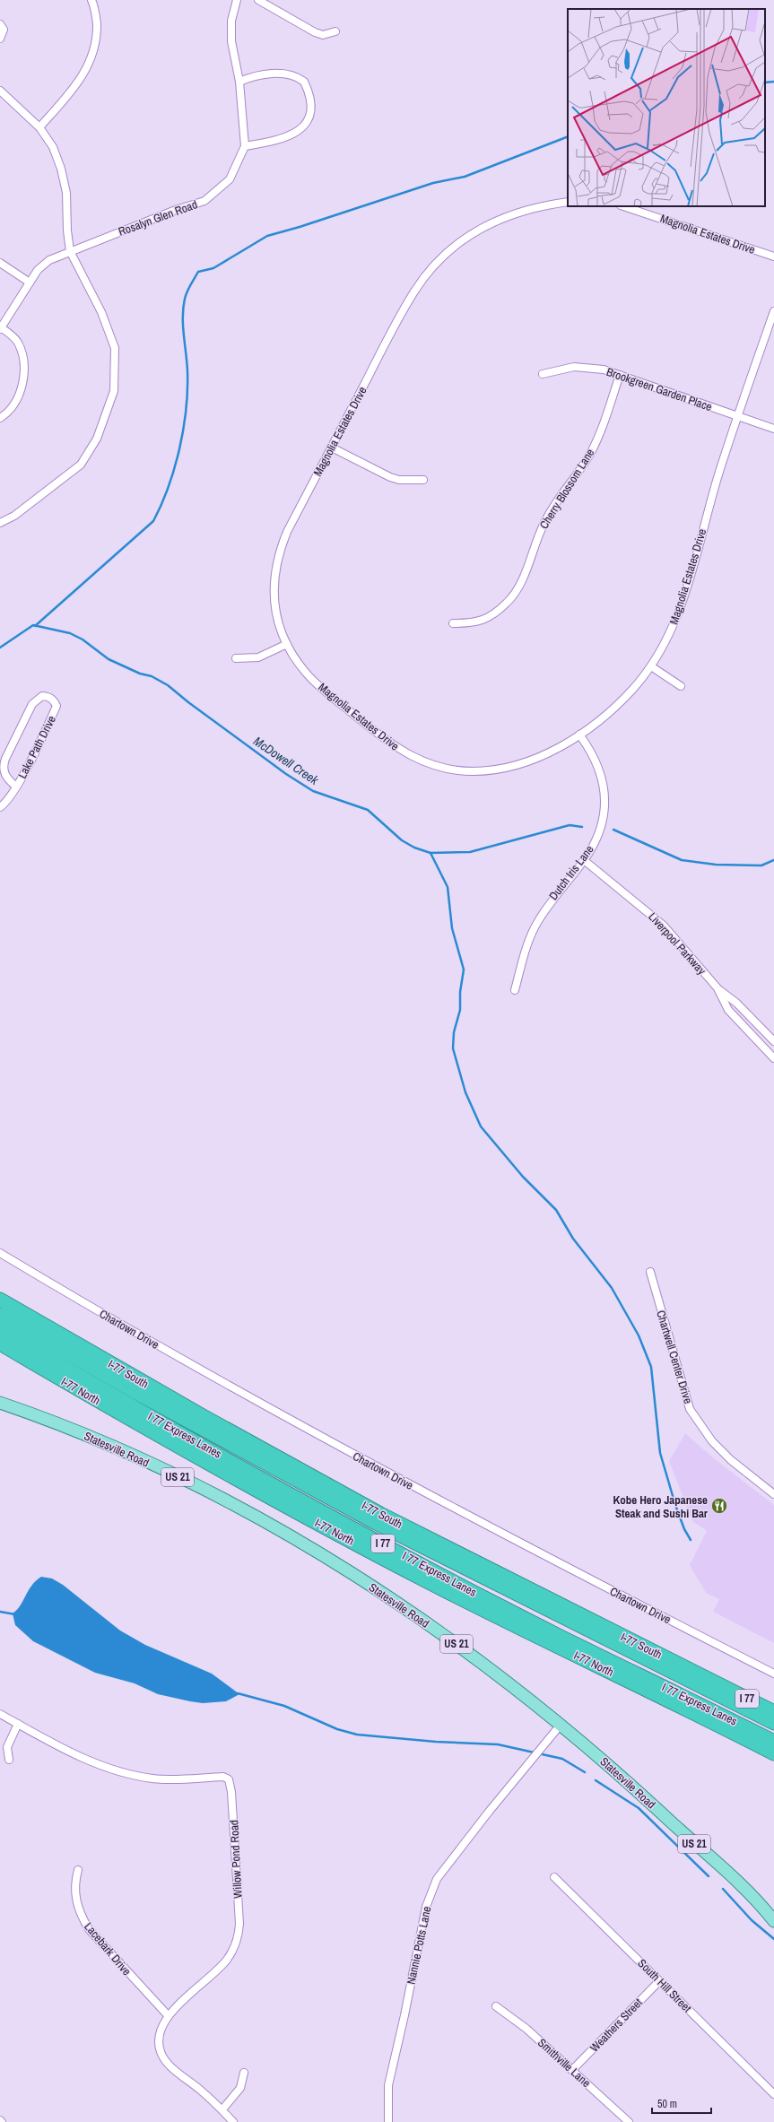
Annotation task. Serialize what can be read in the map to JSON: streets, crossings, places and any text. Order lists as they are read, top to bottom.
{
  "streets": {
    "highway": [
      "I-77 South",
      "I-77 North",
      "I 77 Express Lanes",
      "I 77"
    ],
    "main road": ["Statesville Road", "US 21"],
    "street": [
      "Rosalyn Glen Road",
      "Magnolia Estates Drive",
      "Brookgreen Garden Place",
      "Cherry Blossom Lane",
      "Lake Path Drive",
      "Dutch Iris Lane",
      "Liverpool Parkway",
      "Chartown Drive",
      "Chartwell Center Drive",
      "Willow Pond Road",
      "Nannie Potts Lane",
      "Lacebark Drive",
      "South Hill Street",
      "Weathers Street",
      "Smithville Lane"
    ]
  },
  "crossings": [
    ["Magnolia Estates Drive", "Brookgreen Garden Place"],
    ["Magnolia Estates Drive", "Dutch Iris Lane"],
    ["Brookgreen Garden Place", "Cherry Blossom Lane"],
    ["Dutch Iris Lane", "Liverpool Parkway"],
    ["Statesville Road", "Nannie Potts Lane"],
    ["Willow Pond Road", "Lacebark Drive"],
    ["South Hill Street", "Weathers Street"],
    ["Weathers Street", "Smithville Lane"]
  ],
  "water": ["McDowell Creek"],
  "places": {
    "restaurant": ["Kobe Hero Japanese Steak and Sushi Bar"]
  },
  "scale_bar": "50 m"
}
